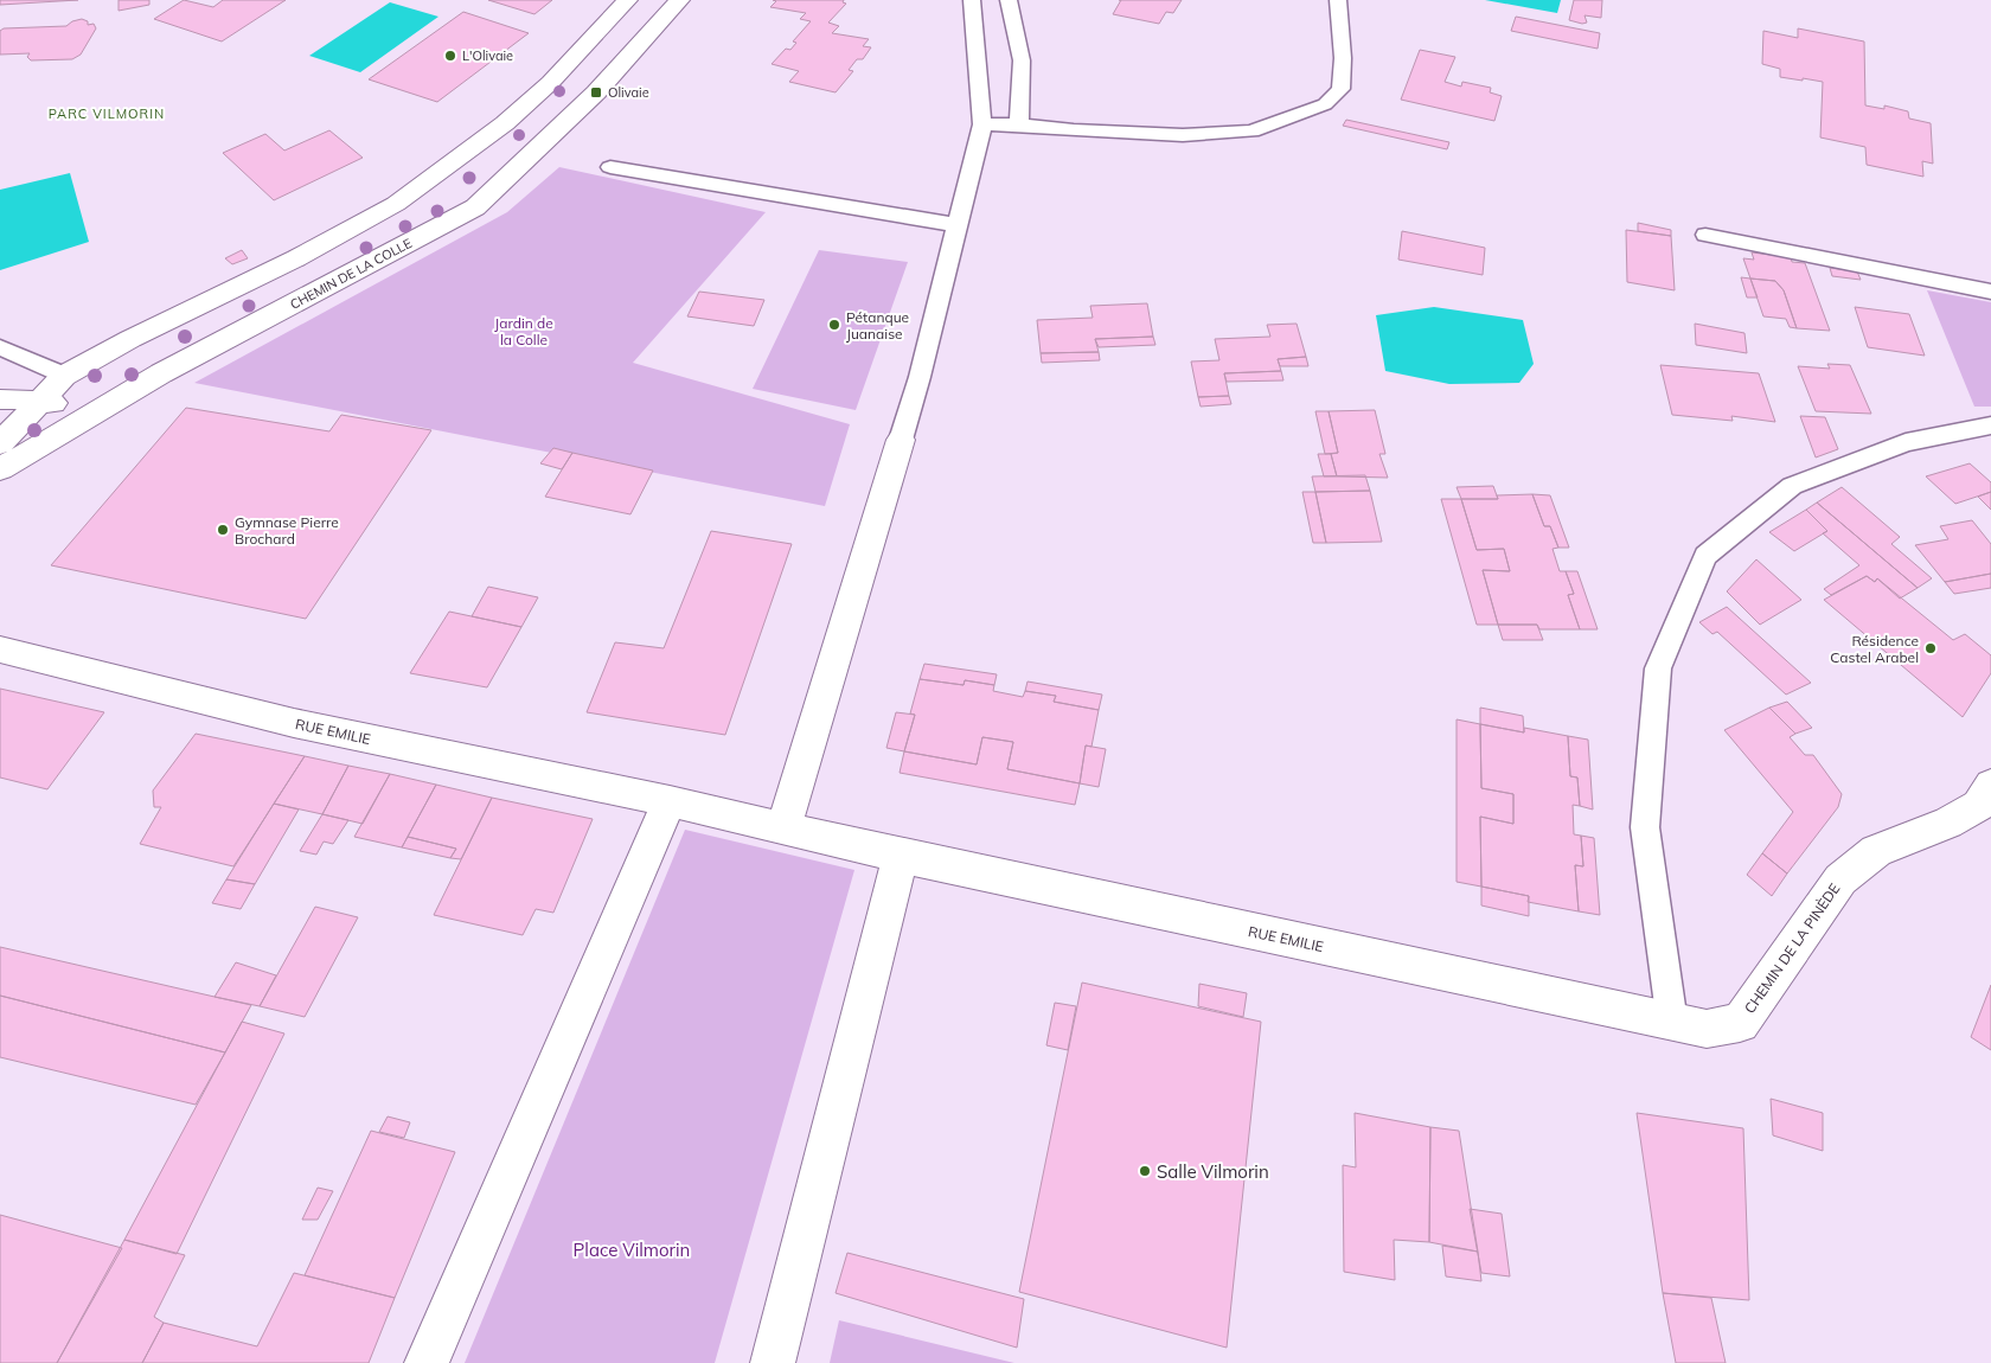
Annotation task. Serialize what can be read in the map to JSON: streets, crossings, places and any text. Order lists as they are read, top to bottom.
{
  "streets": {
    "street": ["CHEMIN DE LA COLLE", "RUE EMILIE", "CHEMIN DE LA PINÈDE"]
  },
  "crossings": [
    ["RUE EMILIE", "CHEMIN DE LA PINÈDE"]
  ],
  "districts": ["PARC VILMORIN"],
  "parks": ["Jardin de la Colle", "Place Vilmorin"],
  "places": {
    "other": [
      "L'Olivaie",
      "Pétanque Juanaise",
      "Gymnase Pierre Brochard",
      "Résidence Castel Arabel",
      "Salle Vilmorin"
    ],
    "transit": ["Olivaie"]
  }
}
